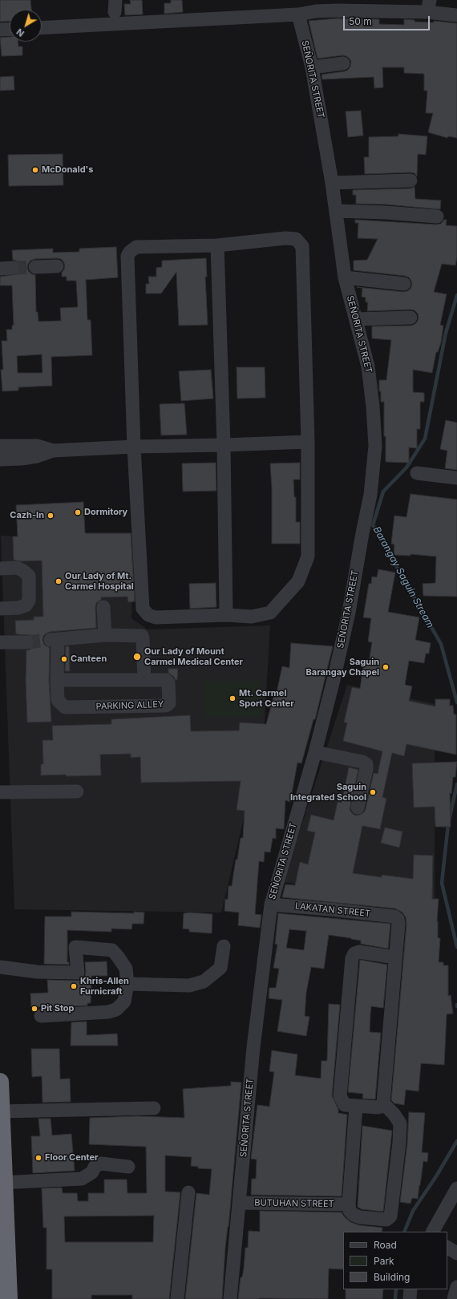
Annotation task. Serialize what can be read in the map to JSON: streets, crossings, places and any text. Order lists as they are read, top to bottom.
{
  "streets": {
    "street": [
      "SEÑORITA STREET",
      "PARKING ALLEY",
      "LAKATAN STREET",
      "BUTUHAN STREET"
    ]
  },
  "crossings": [
    ["SEÑORITA STREET", "LAKATAN STREET"],
    ["SEÑORITA STREET", "BUTUHAN STREET"]
  ],
  "water": ["Barangay Saguin Stream"],
  "places": [
    "McDonald's",
    "Dormitory",
    "Cazh-In",
    "Our Lady of Mt. Carmel Hospital",
    "Our Lady of Mount Carmel Medical Center",
    "Canteen",
    "Saguin Barangay Chapel",
    "Mt. Carmel Sport Center",
    "Saguin Integrated School",
    "Khris-Allen Furnicraft",
    "Pit Stop",
    "Floor Center"
  ],
  "legend": ["Road", "Park", "Building"],
  "scale_bar": "50 m",
  "north": "bottom left"
}
